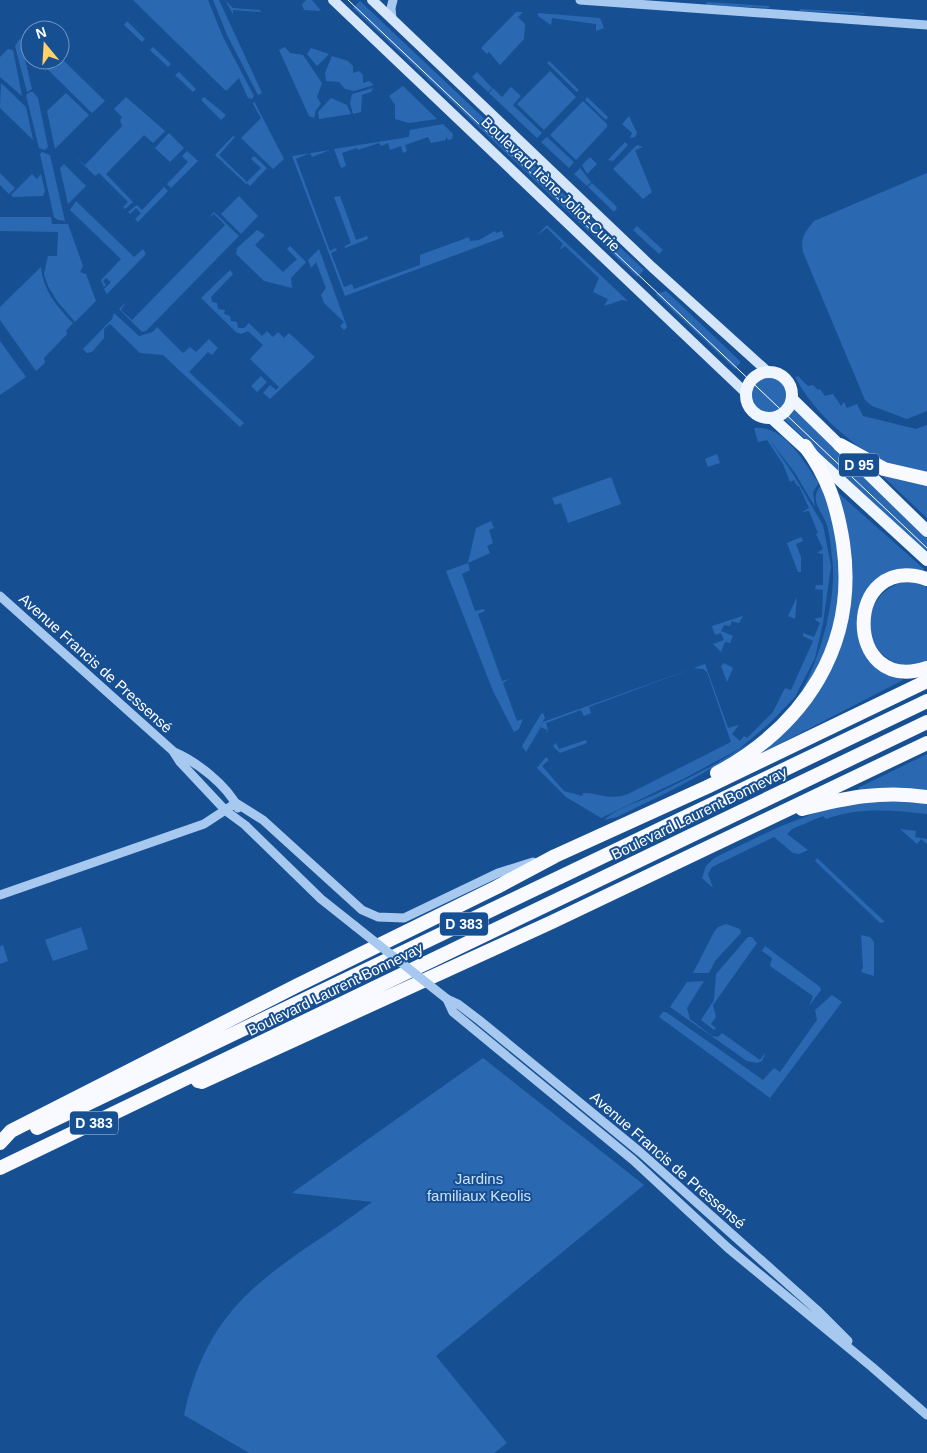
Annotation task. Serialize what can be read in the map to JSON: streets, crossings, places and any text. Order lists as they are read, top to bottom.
{
  "streets": {
    "highway": ["Boulevard Laurent Bonnevay", "D 383"],
    "main road": ["Boulevard Irène Joliot-Curie", "D 95"],
    "street": ["Avenue Francis de Pressensé"]
  },
  "crossings": [
    ["Boulevard Irène Joliot-Curie", "D 95"]
  ],
  "parks": ["Jardins familiaux Keolis"],
  "north": "top"
}
